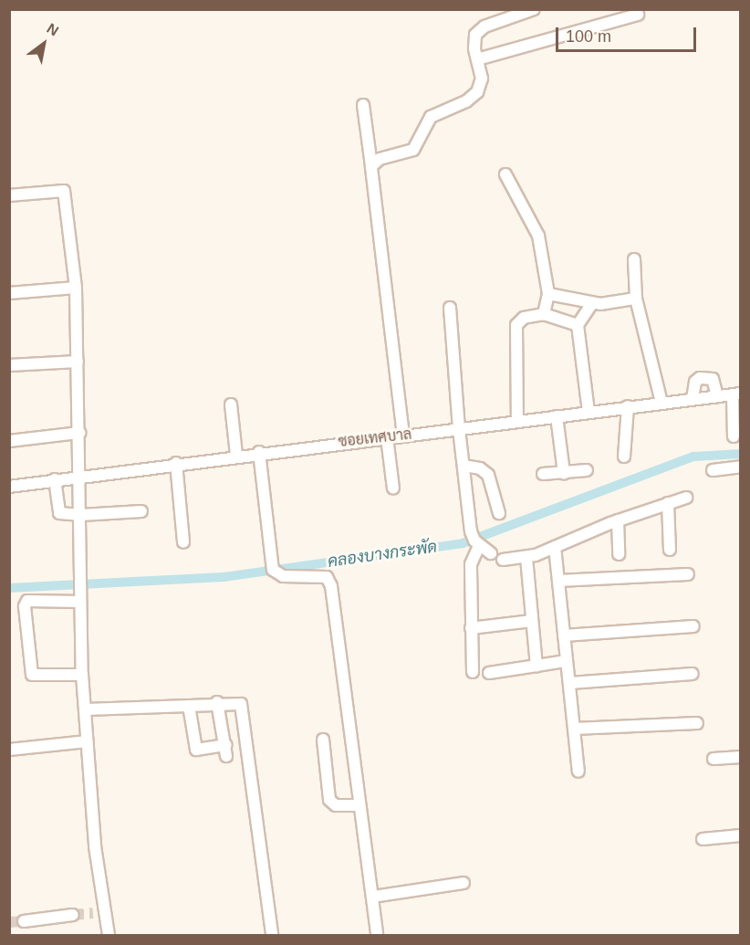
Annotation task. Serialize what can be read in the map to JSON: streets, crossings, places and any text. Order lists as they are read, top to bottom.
{
  "streets": {
    "street": ["ซอยเทศบาล"]
  },
  "water": ["คลองบางกระพัด"],
  "scale_bar": "100 m",
  "north": "top right"
}
